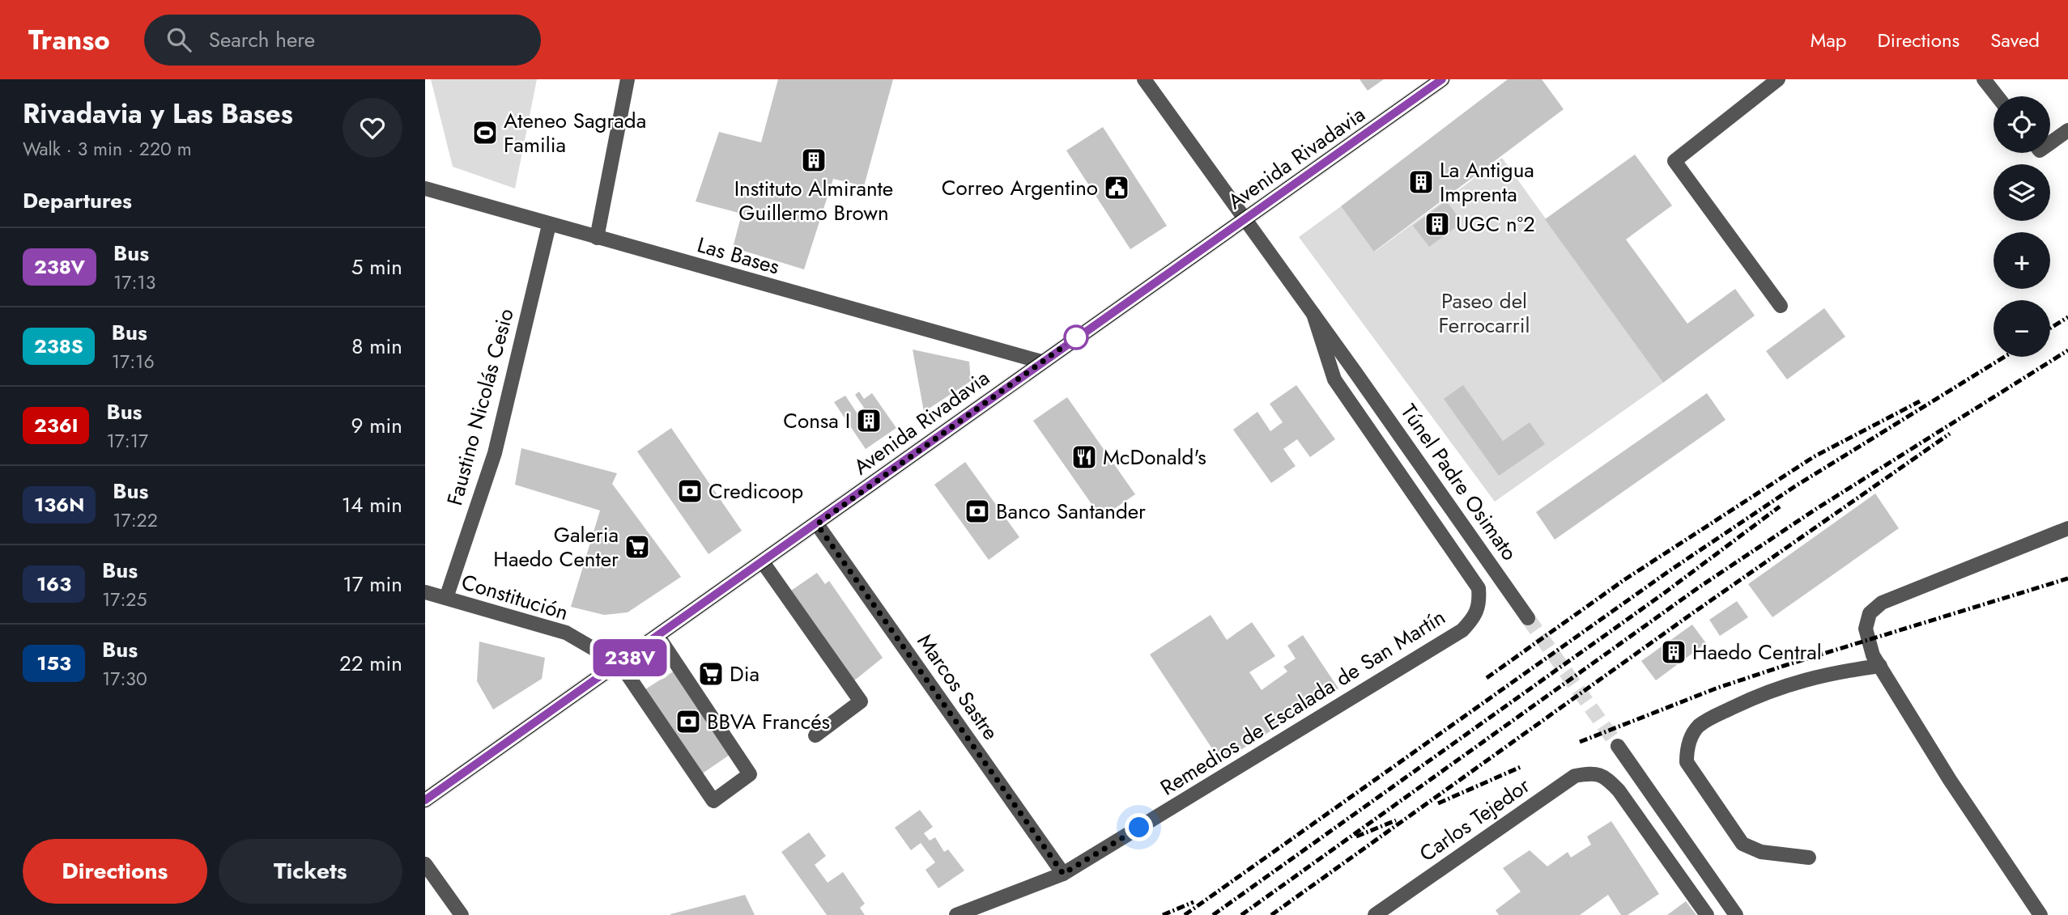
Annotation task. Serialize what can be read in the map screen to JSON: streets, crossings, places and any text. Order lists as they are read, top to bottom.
{
  "streets": {
    "main road": ["Avenida Rivadavia"],
    "street": [
      "Las Bases",
      "Faustino Nicolás Cesio",
      "Túnel Padre Osimato",
      "Constitución",
      "Marcos Sastre",
      "Remedios de Escalada de San Martín",
      "Carlos Tejedor"
    ]
  },
  "crossings": [
    ["Avenida Rivadavia", "Las Bases"],
    ["Avenida Rivadavia", "Túnel Padre Osimato"],
    ["Avenida Rivadavia", "Constitución"],
    ["Avenida Rivadavia", "Marcos Sastre"],
    ["Las Bases", "Faustino Nicolás Cesio"],
    ["Faustino Nicolás Cesio", "Constitución"],
    ["Túnel Padre Osimato", "Remedios de Escalada de San Martín"],
    ["Marcos Sastre", "Remedios de Escalada de San Martín"]
  ],
  "parks": ["Paseo del Ferrocarril"],
  "places": {
    "sports": ["Ateneo Sagrada Familia"],
    "building": [
      "Instituto Almirante Guillermo Brown",
      "La Antigua Imprenta",
      "UGC n°2",
      "Consa I",
      "Haedo Central"
    ],
    "public building": ["Correo Argentino"],
    "restaurant": ["McDonald's"],
    "bank": ["Credicoop", "Banco Santander", "BBVA Francés"],
    "supermarket": ["Galeria Haedo Center", "Dia"]
  },
  "lines": ["bus line 238V"],
  "page": {
    "header": "Transo",
    "search": "Search here",
    "nav": ["Map", "Directions", "Saved"],
    "heading": [
      ["Rivadavia y Las Bases", "Walk · 3 min · 220 m"],
      "Departures"
    ],
    "on_map": "238V",
    "map_buttons": ["+", "−"],
    "list": [
      {
        "mark": "238V",
        "name": "Bus",
        "note": "17:13",
        "value": "5 min"
      },
      {
        "mark": "238S",
        "name": "Bus",
        "note": "17:16",
        "value": "8 min"
      },
      {
        "mark": "236I",
        "name": "Bus",
        "note": "17:17",
        "value": "9 min"
      },
      {
        "mark": "136N",
        "name": "Bus",
        "note": "17:22",
        "value": "14 min"
      },
      {
        "mark": "163",
        "name": "Bus",
        "note": "17:25",
        "value": "17 min"
      },
      {
        "mark": "153",
        "name": "Bus",
        "note": "17:30",
        "value": "22 min"
      }
    ],
    "buttons": ["Directions", "Tickets"]
  }
}
